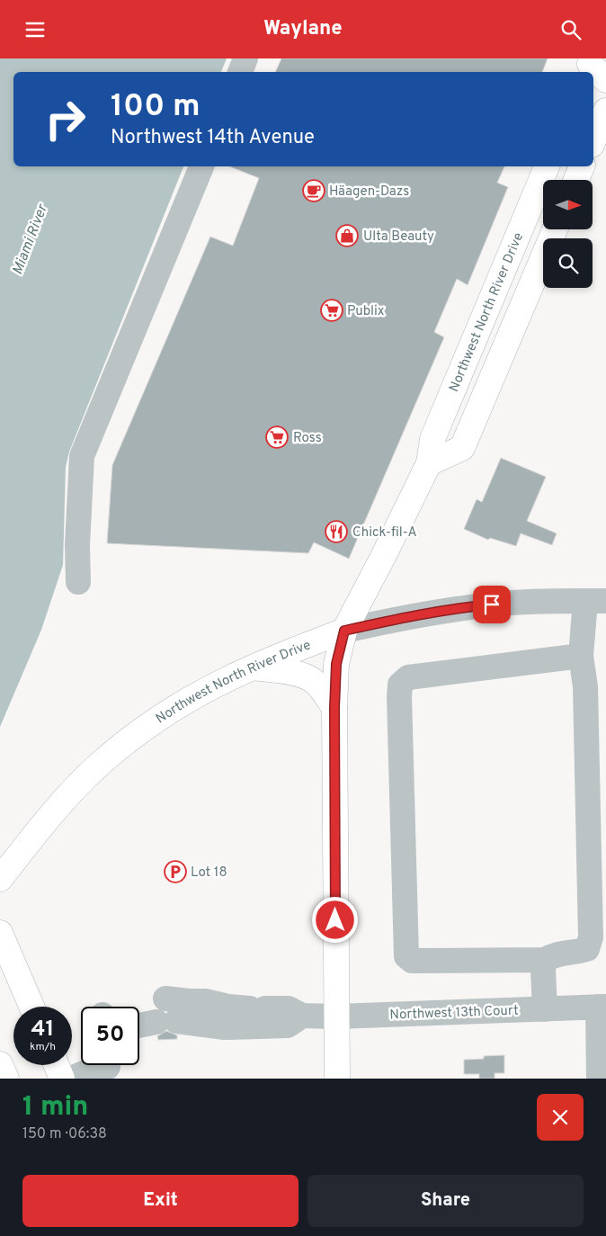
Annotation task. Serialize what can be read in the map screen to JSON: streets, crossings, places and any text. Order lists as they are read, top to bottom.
{
  "streets": {
    "main road": ["Northwest North River Drive"],
    "street": ["Northwest 13th Court"]
  },
  "water": ["Miami River"],
  "places": {
    "cafe": ["Häagen-Dazs"],
    "shop": ["Ulta Beauty"],
    "supermarket": ["Publix", "Ross"],
    "restaurant": ["Chick-fil-A"],
    "parking": ["Lot 18"]
  },
  "north": "right",
  "page": {
    "header": "Waylane",
    "turn": ["100 m", "Northwest 14th Avenue"],
    "speed": "41 km/h",
    "limit": "50",
    "heading": ["1 min", "150 m · 06:38"],
    "buttons": ["Exit", "Share"]
  }
}
